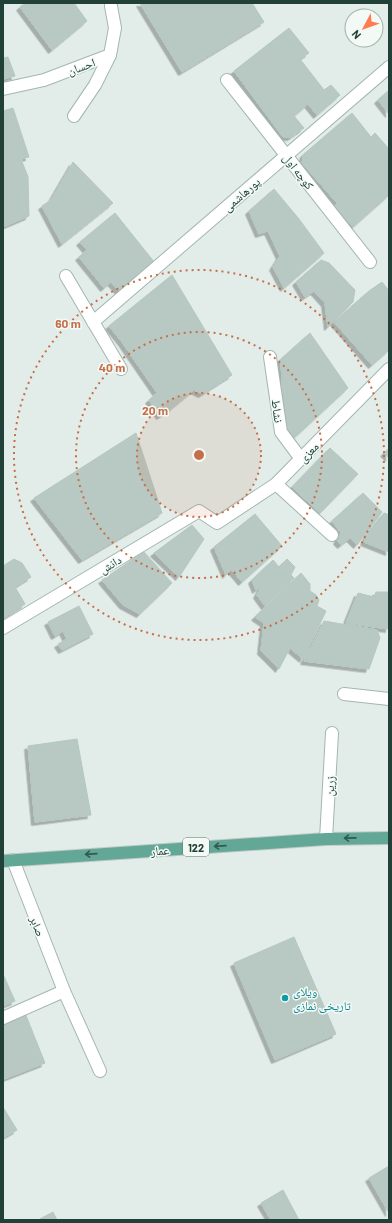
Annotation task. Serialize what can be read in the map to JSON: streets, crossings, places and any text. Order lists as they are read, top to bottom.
{
  "streets": {
    "main road": ["122", "عمار"],
    "street": [
      "احسان",
      "کوچه اول",
      "پورهاشمی",
      "نشاط",
      "معزی",
      "دانش",
      "زرین",
      "صابر"
    ]
  },
  "crossings": [
    ["کوچه اول", "پورهاشمی"],
    ["نشاط", "معزی"],
    ["معزی", "دانش"],
    ["زرین", "عمار"],
    ["عمار", "صابر"]
  ],
  "one_way": ["عمار"],
  "places": ["ویلای تاریخی نمازی"],
  "north": "bottom left",
  "rings": ["60 m", "40 m", "20 m"]
}
